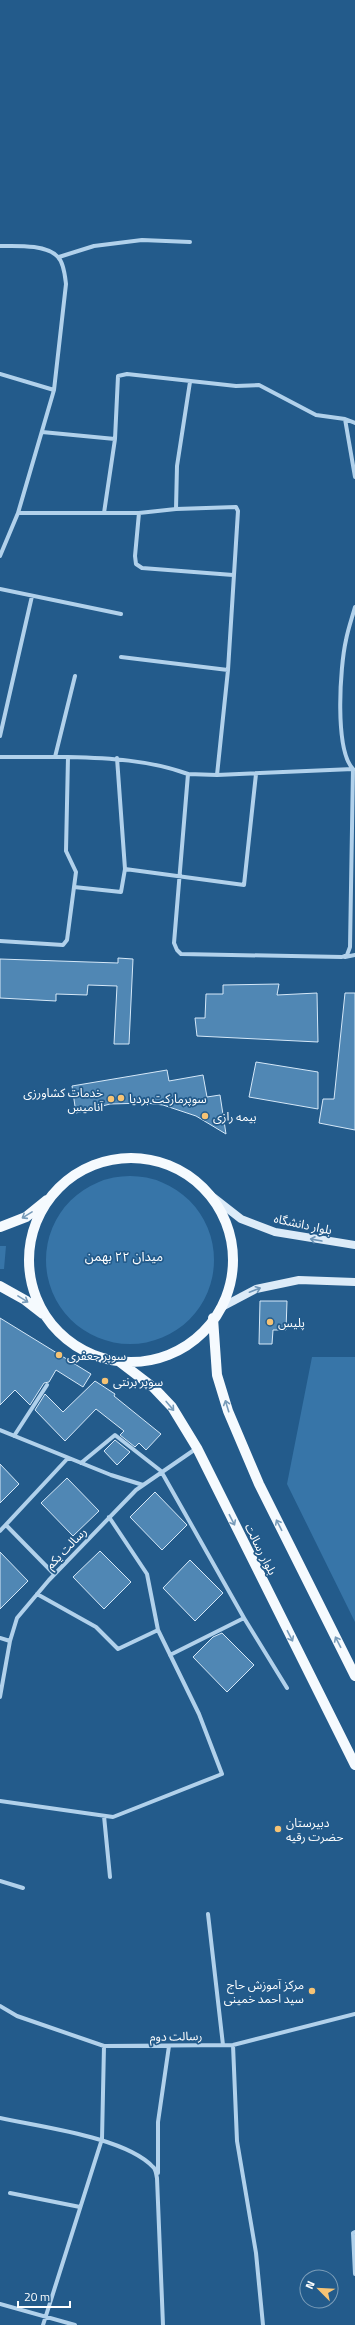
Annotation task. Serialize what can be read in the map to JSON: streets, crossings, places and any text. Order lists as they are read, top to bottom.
{
  "streets": {
    "main road": ["بلوار دانشگاه", "بلوار رسالت"],
    "street": ["رسالت یکم", "رسالت دوم"]
  },
  "crossings": [
    ["رسالت یکم", "بلوار رسالت"]
  ],
  "one_way": ["بلوار دانشگاه"],
  "districts": ["میدان ۲۲ بهمن"],
  "places": [
    "سوپرمارکت بردیا",
    "خدمات کشاورزی آنامیس",
    "بیمه رازی",
    "پلیس",
    "سوپر جعفری",
    "سوپر برنتی",
    "دبیرستان حضرت رقیه",
    "مرکز آموزش حاج سید احمد خمینی"
  ],
  "scale_bar": "20 m",
  "north": "top left"
}
